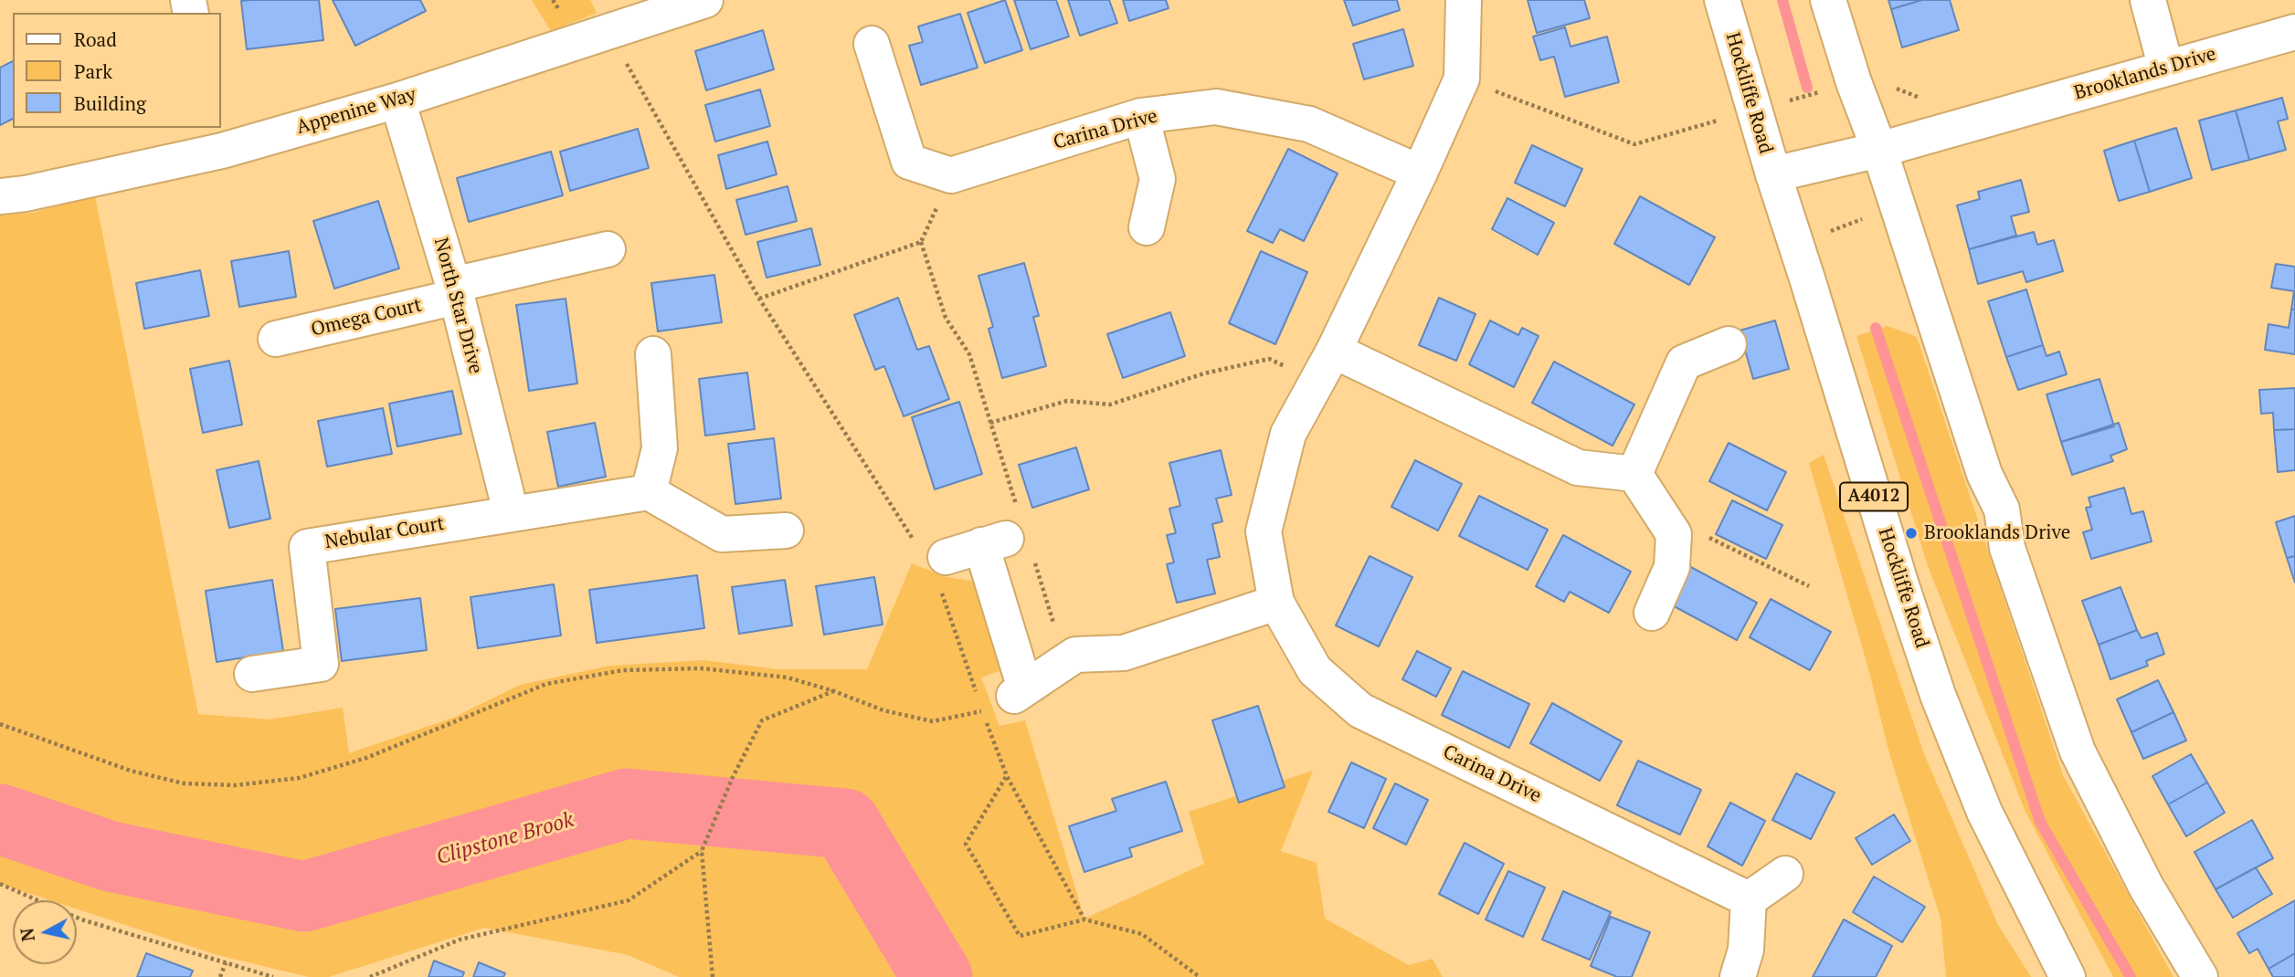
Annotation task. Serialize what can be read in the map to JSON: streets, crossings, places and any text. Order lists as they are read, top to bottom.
{
  "streets": {
    "street": [
      "Brooklands Drive",
      "Hockliffe Road",
      "Appenine Way",
      "Carina Drive",
      "North Star Drive",
      "Omega Court",
      "A4012",
      "Nebular Court"
    ]
  },
  "crossings": [
    ["Brooklands Drive", "Hockliffe Road"],
    ["Appenine Way", "North Star Drive"],
    ["North Star Drive", "Omega Court"],
    ["North Star Drive", "Nebular Court"]
  ],
  "water": ["Clipstone Brook"],
  "places": ["Brooklands Drive"],
  "legend": ["Road", "Park", "Building"],
  "north": "left"
}
